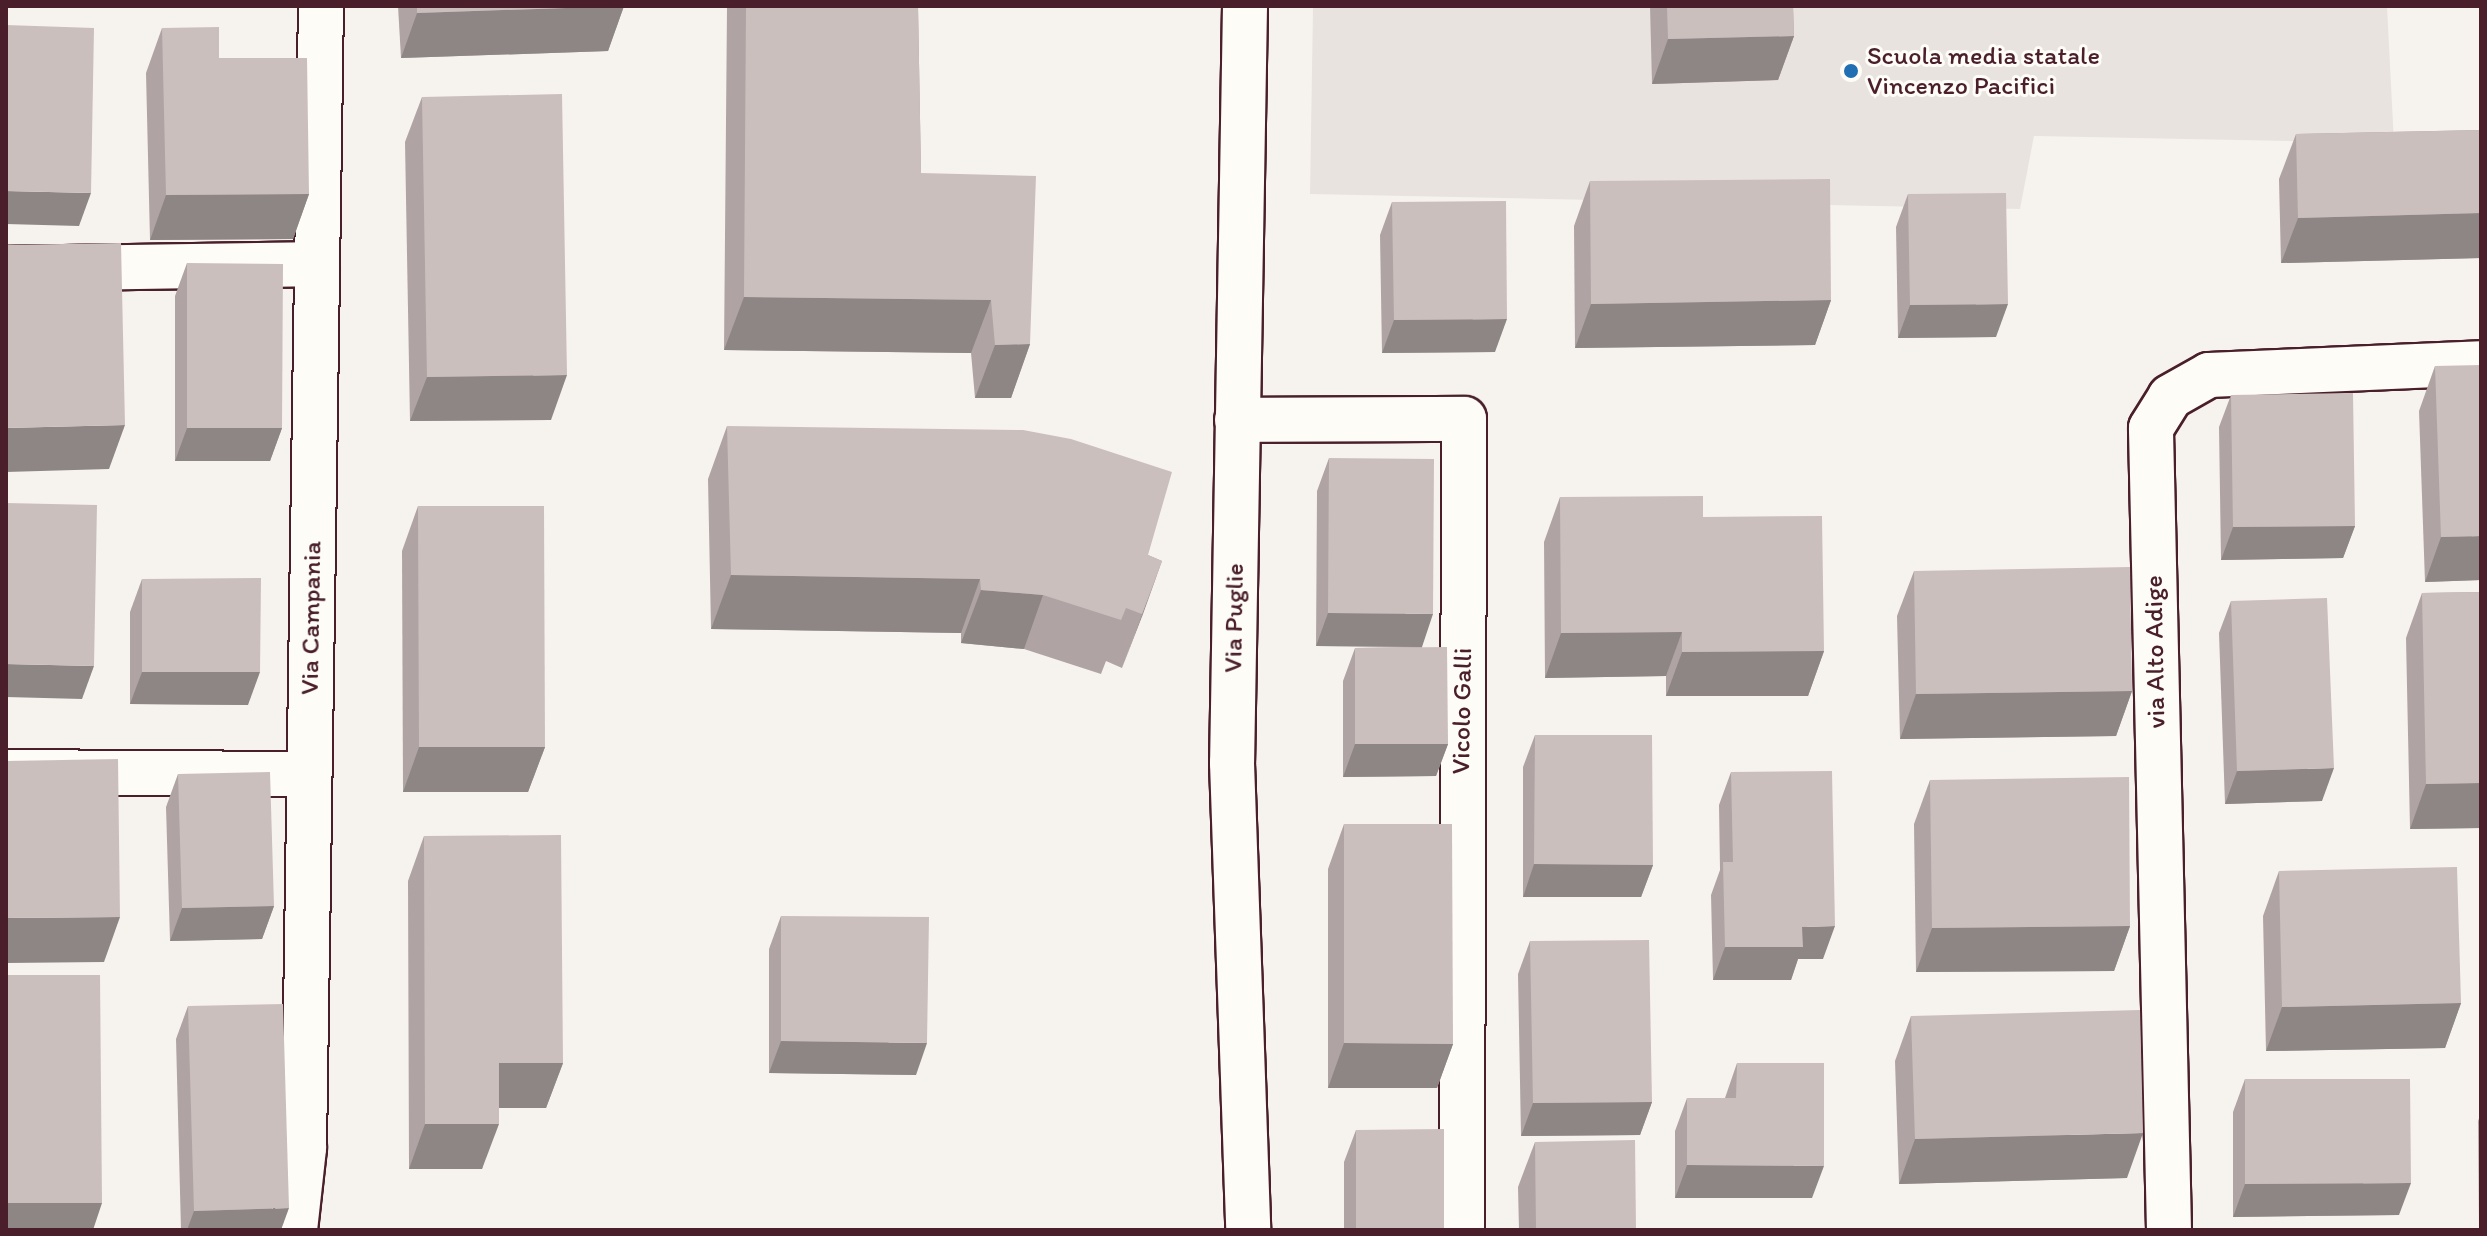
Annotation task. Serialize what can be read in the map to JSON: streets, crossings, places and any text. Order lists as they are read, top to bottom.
{
  "streets": {
    "street": [
      "Via Campania",
      "Via Puglie",
      "via Alto Adige",
      "Vicolo Galli"
    ]
  },
  "crossings": [
    ["Via Puglie", "Vicolo Galli"]
  ],
  "places": ["Scuola media statale Vincenzo Pacifici"]
}
